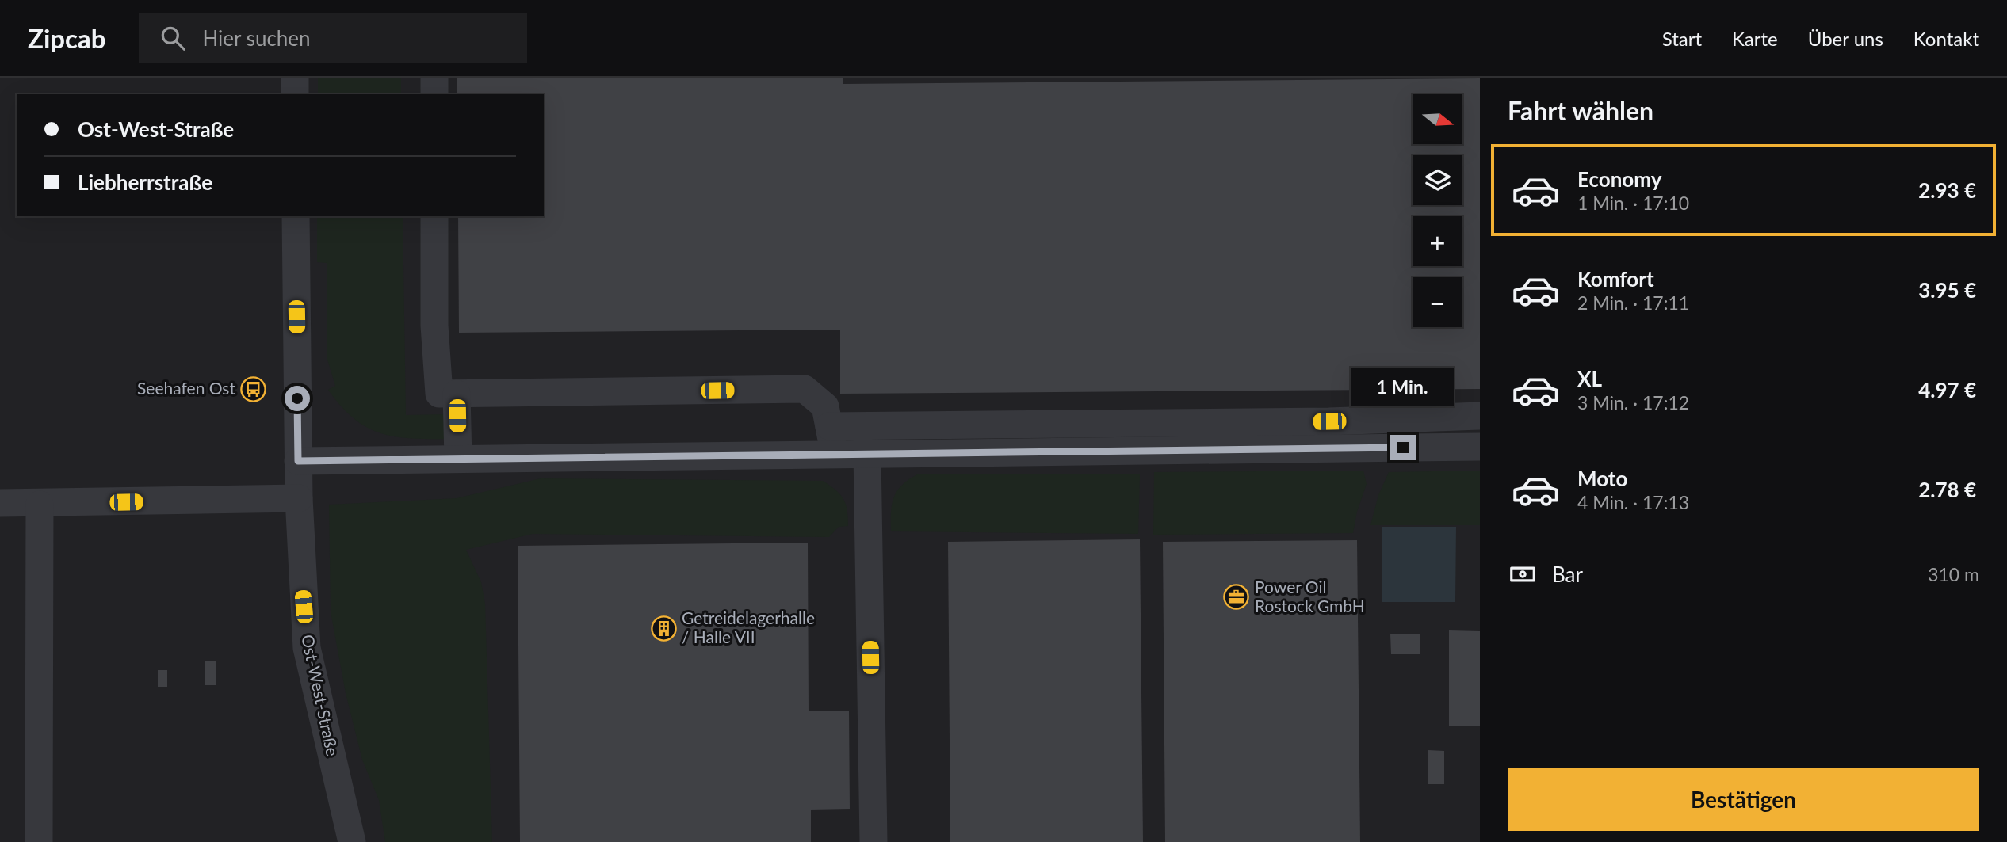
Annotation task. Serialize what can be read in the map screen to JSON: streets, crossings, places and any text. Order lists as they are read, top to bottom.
{
  "streets": {
    "street": ["Ost-West-Straße"]
  },
  "places": {
    "bus stop": ["Seehafen Ost"],
    "office": ["Power Oil Rostock GmbH"],
    "building": ["Getreidelagerhalle / Halle VII"]
  },
  "north": "right",
  "page": {
    "header": "Zipcab",
    "search": "Hier suchen",
    "nav": [
      "Start",
      "Karte",
      "Über uns",
      "Kontakt"
    ],
    "heading": "Fahrt wählen",
    "map_buttons": ["+", "−"],
    "banner": ["Ost-West-Straße", "Liebherrstraße"],
    "list": [
      {
        "name": "Economy",
        "note": "1 Min. · 17:10",
        "value": "2.93 €"
      },
      {
        "name": "Komfort",
        "note": "2 Min. · 17:11",
        "value": "3.95 €"
      },
      {
        "name": "XL",
        "note": "3 Min. · 17:12",
        "value": "4.97 €"
      },
      {
        "name": "Moto",
        "note": "4 Min. · 17:13",
        "value": "2.78 €"
      }
    ],
    "bubble": "1 Min.",
    "pay": ["Bar", "310 m"],
    "buttons": "Bestätigen"
  }
}
